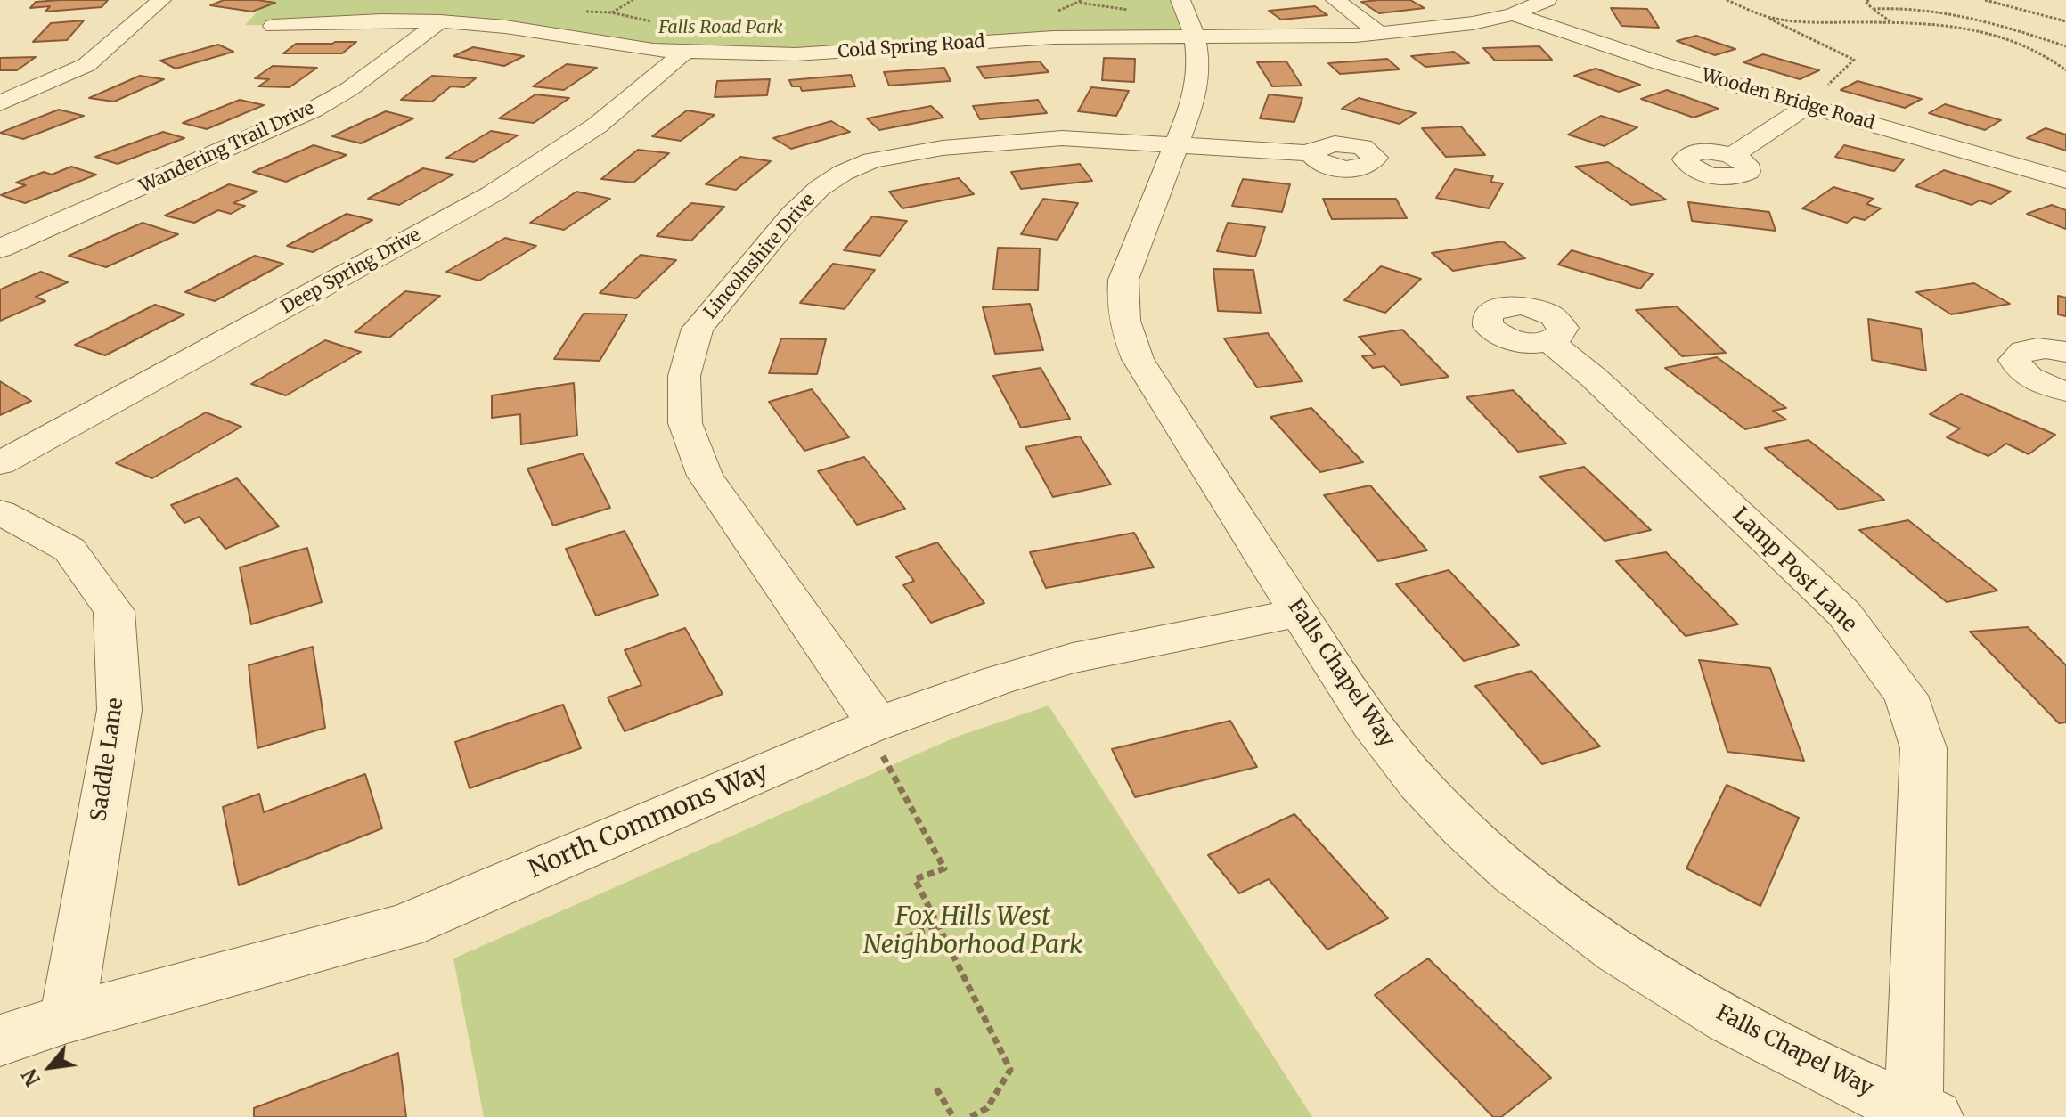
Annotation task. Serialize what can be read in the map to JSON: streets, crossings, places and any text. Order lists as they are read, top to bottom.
{
  "streets": {
    "street": [
      "Cold Spring Road",
      "Wooden Bridge Road",
      "Wandering Trail Drive",
      "Lincolnshire Drive",
      "Deep Spring Drive",
      "Lamp Post Lane",
      "Falls Chapel Way",
      "Saddle Lane",
      "North Commons Way"
    ]
  },
  "crossings": [
    ["Cold Spring Road", "Wooden Bridge Road"],
    ["Cold Spring Road", "Wandering Trail Drive"],
    ["Cold Spring Road", "Deep Spring Drive"],
    ["Cold Spring Road", "Falls Chapel Way"],
    ["Lincolnshire Drive", "Falls Chapel Way"],
    ["Lincolnshire Drive", "North Commons Way"],
    ["Lamp Post Lane", "Falls Chapel Way"],
    ["Falls Chapel Way", "North Commons Way"],
    ["Saddle Lane", "North Commons Way"]
  ],
  "parks": ["Falls Road Park", "Fox Hills West Neighborhood Park"],
  "north": "bottom left"
}
